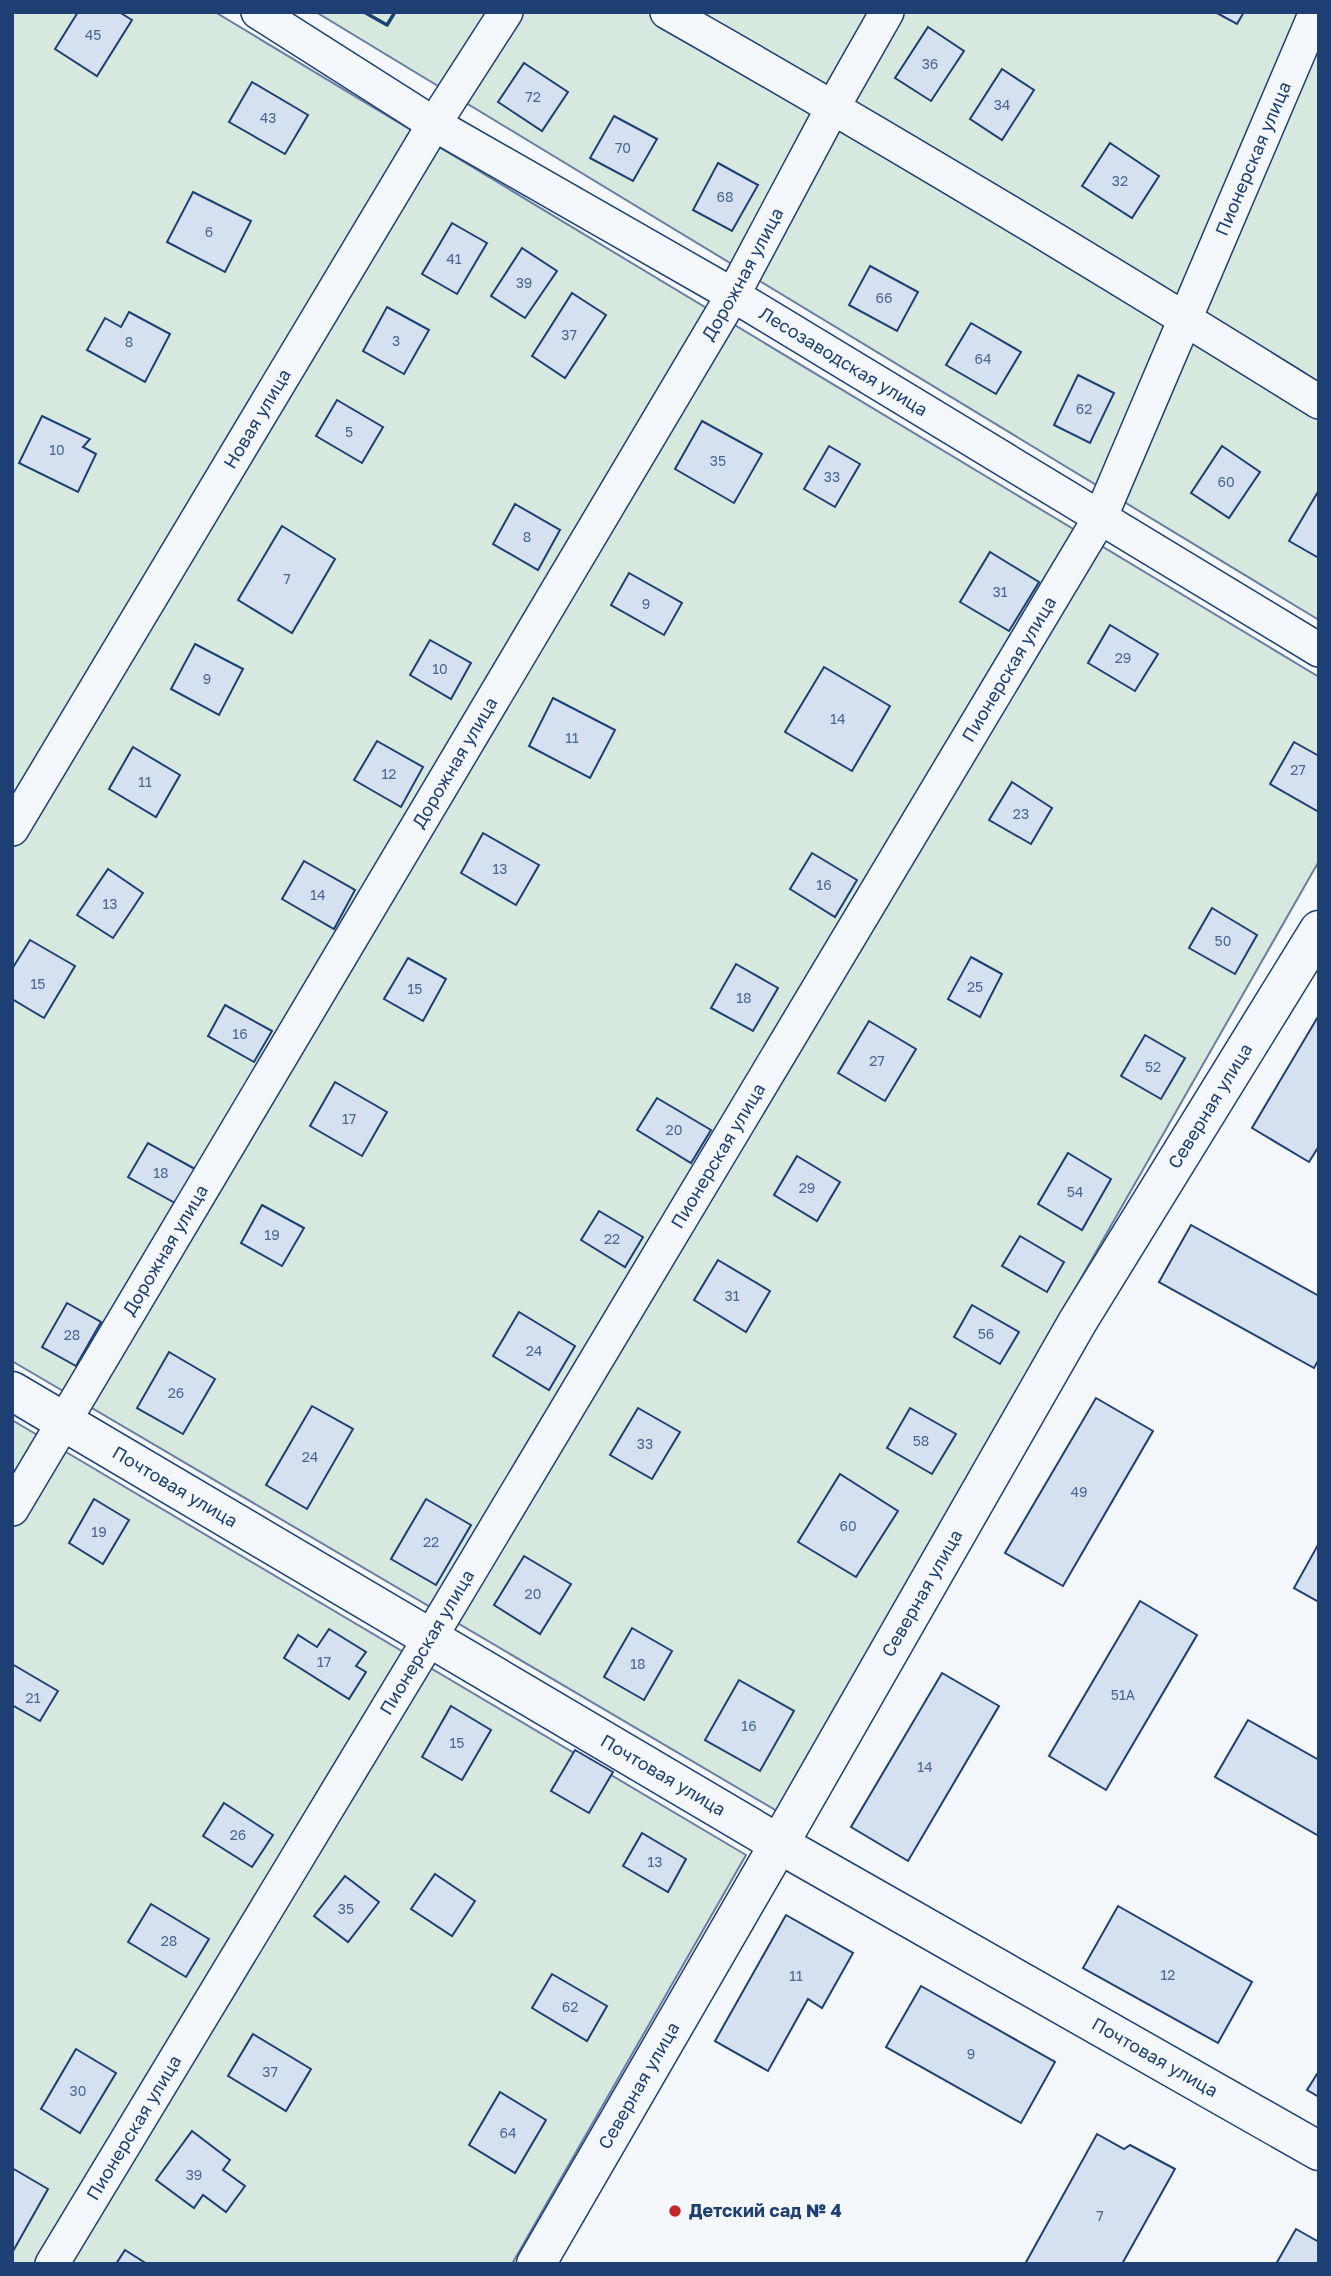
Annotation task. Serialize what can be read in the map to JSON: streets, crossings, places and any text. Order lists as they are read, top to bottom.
{
  "streets": {
    "street": [
      "Пионерская улица",
      "Дорожная улица",
      "Лесозаводская улица",
      "Новая улица",
      "Северная улица",
      "Почтовая улица"
    ]
  },
  "crossings": [
    ["Пионерская улица", "Лесозаводская улица"],
    ["Пионерская улица", "Почтовая улица"],
    ["Дорожная улица", "Лесозаводская улица"],
    ["Дорожная улица", "Почтовая улица"],
    ["Лесозаводская улица", "Новая улица"],
    ["Северная улица", "Почтовая улица"]
  ],
  "places": ["Детский сад № 4"],
  "house_numbers": [
    "45",
    "36",
    "72",
    "34",
    "43",
    "70",
    "32",
    "68",
    "6",
    "41",
    "39",
    "66",
    "37",
    "3",
    "8",
    "64",
    "62",
    "5",
    "10",
    "35",
    "33",
    "60",
    "8",
    "7",
    "31",
    "9",
    "29",
    "10",
    "9",
    "14",
    "11",
    "27",
    "12",
    "11",
    "23",
    "13",
    "16",
    "14",
    "13",
    "50",
    "15",
    "25",
    "15",
    "18",
    "16",
    "27",
    "52",
    "17",
    "20",
    "18",
    "29",
    "54",
    "19",
    "22",
    "31",
    "56",
    "28",
    "24",
    "26",
    "58",
    "33",
    "24",
    "49",
    "60",
    "19",
    "22",
    "20",
    "17",
    "18",
    "51А",
    "21",
    "16",
    "15",
    "14",
    "26",
    "13",
    "35",
    "28",
    "12",
    "11",
    "62",
    "9",
    "37",
    "30",
    "64",
    "39",
    "7"
  ]
}
